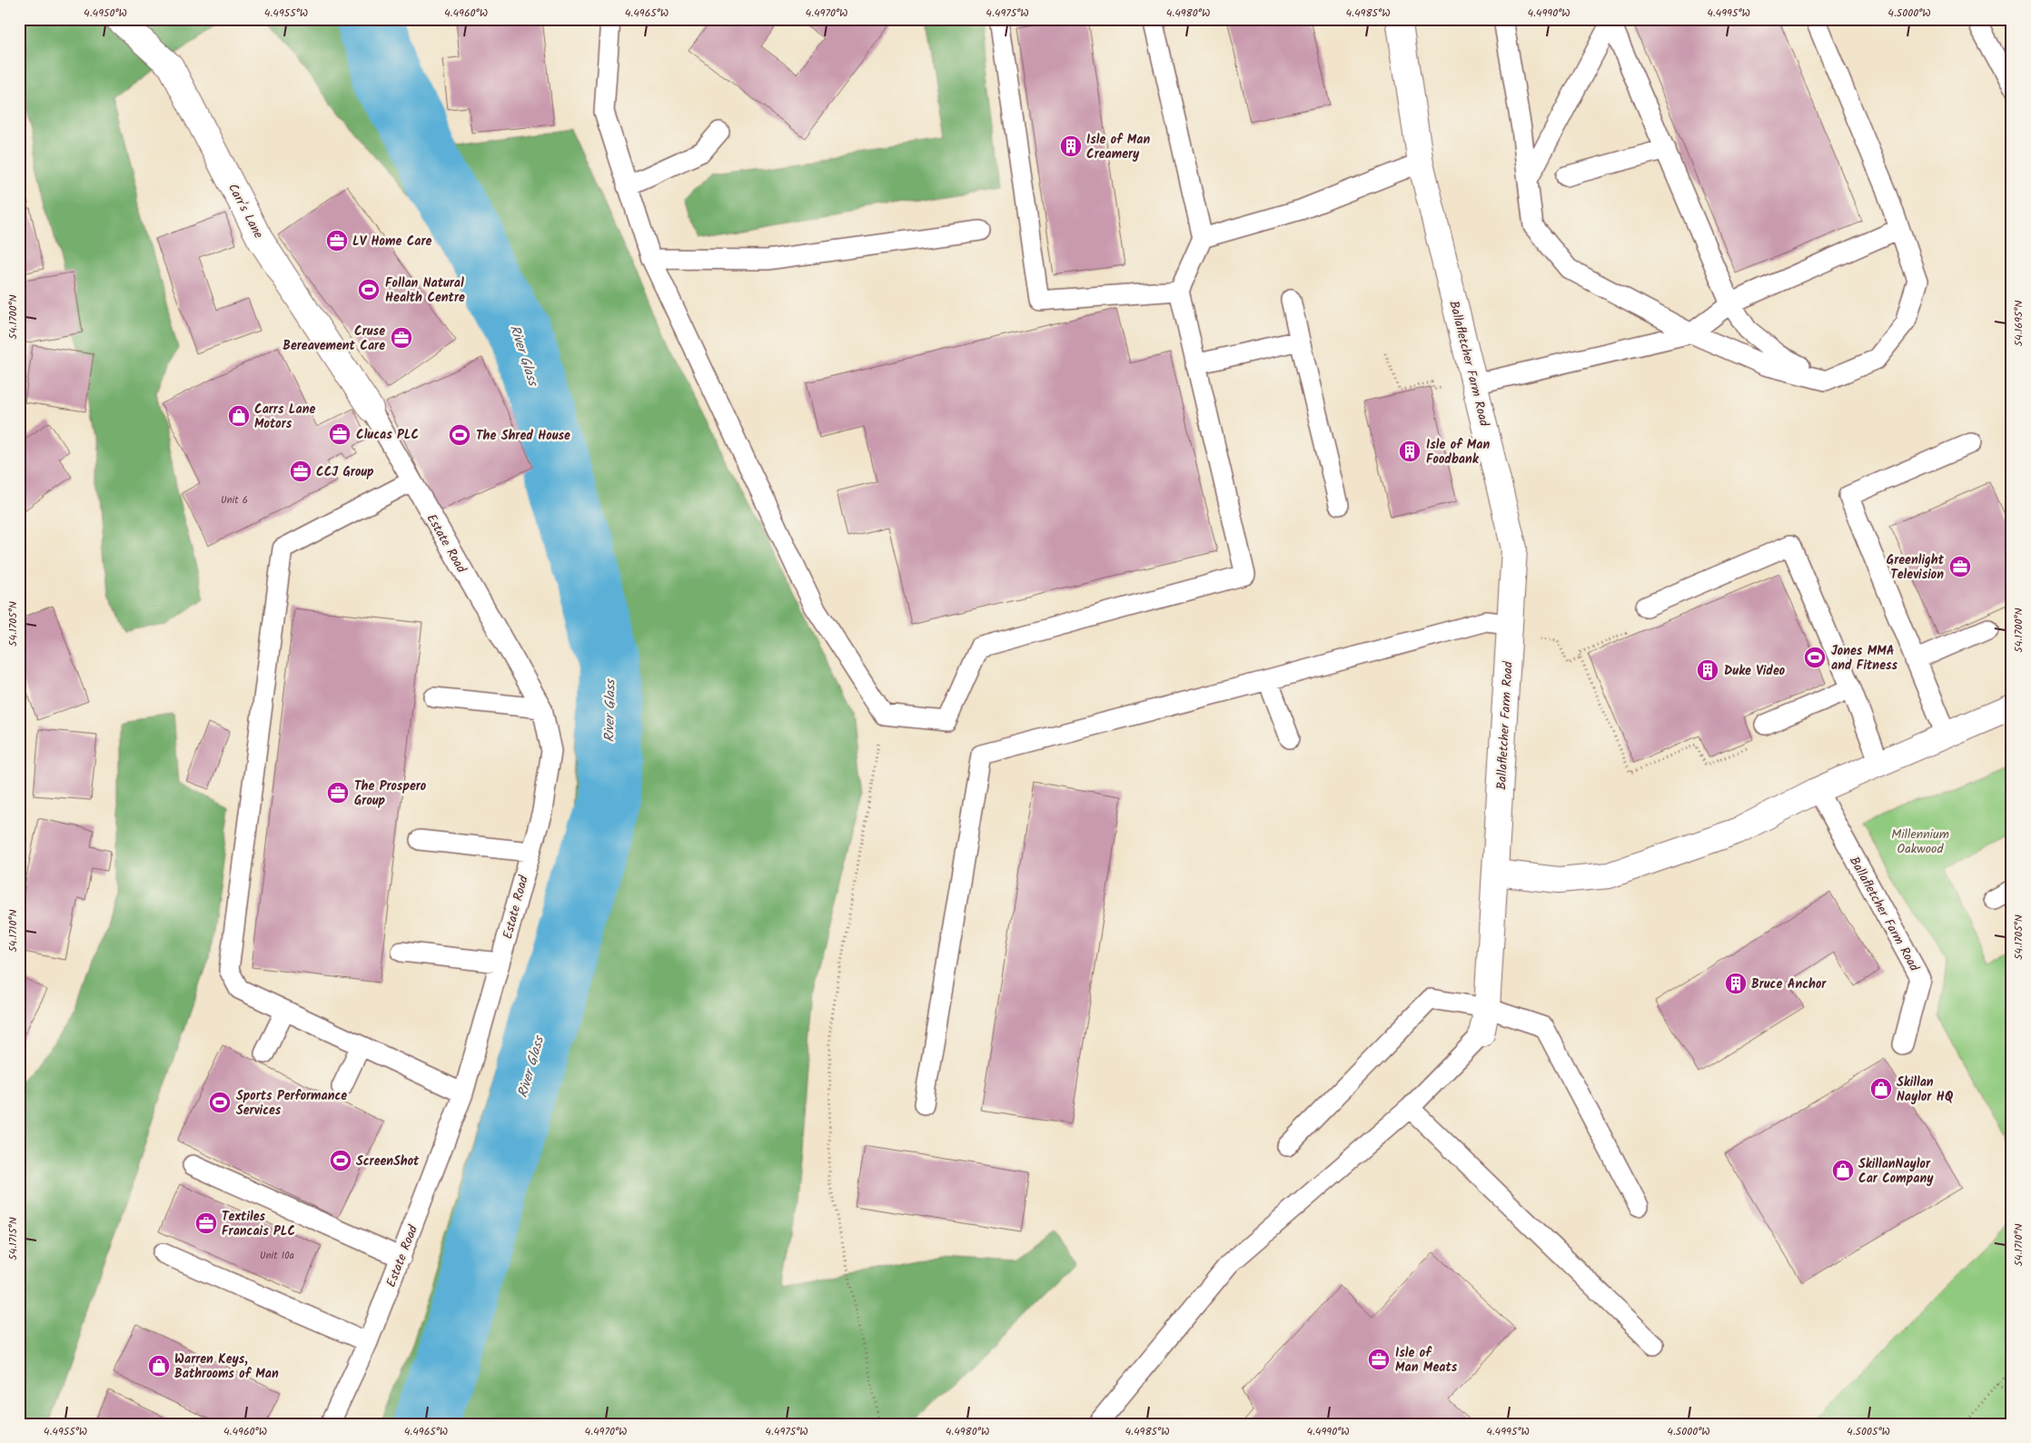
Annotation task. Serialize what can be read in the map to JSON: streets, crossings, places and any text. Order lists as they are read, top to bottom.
{
  "streets": {
    "street": ["Carr's Lane", "Ballafletcher Farm Road"],
    "lane": ["Estate Road"]
  },
  "crossings": [
    ["Carr's Lane", "Estate Road"]
  ],
  "water": ["River Glass"],
  "parks": ["Millennium Oakwood"],
  "places": {
    "building": [
      "Isle of Man Creamery",
      "Isle of Man Foodbank",
      "Duke Video",
      "Bruce Anchor"
    ],
    "office": [
      "LV Home Care",
      "Cruse Bereavement Care",
      "Clucas PLC",
      "CCJ Group",
      "Greenlight Television",
      "The Prospero Group",
      "Textiles Francais PLC",
      "Isle of Man Meats"
    ],
    "sports": [
      "Follan Natural Health Centre",
      "The Shred House",
      "Jones MMA and Fitness",
      "Sports Performance Services",
      "ScreenShot"
    ],
    "shop": [
      "Carrs Lane Motors",
      "Skillan Naylor HQ",
      "SkillanNaylor Car Company",
      "Warren Keys, Bathrooms of Man"
    ]
  },
  "house_numbers": ["Unit 6", "Unit 10a"],
  "coordinates": [
    "4.4950°W",
    "4.4955°W",
    "4.4960°W",
    "4.4965°W",
    "4.4970°W",
    "4.4975°W",
    "4.4980°W",
    "4.4985°W",
    "4.4990°W",
    "4.4995°W",
    "4.5000°W",
    "54.1700°N",
    "54.1695°N",
    "54.1705°N",
    "54.1710°N",
    "54.1715°N",
    "4.5005°W"
  ]
}
